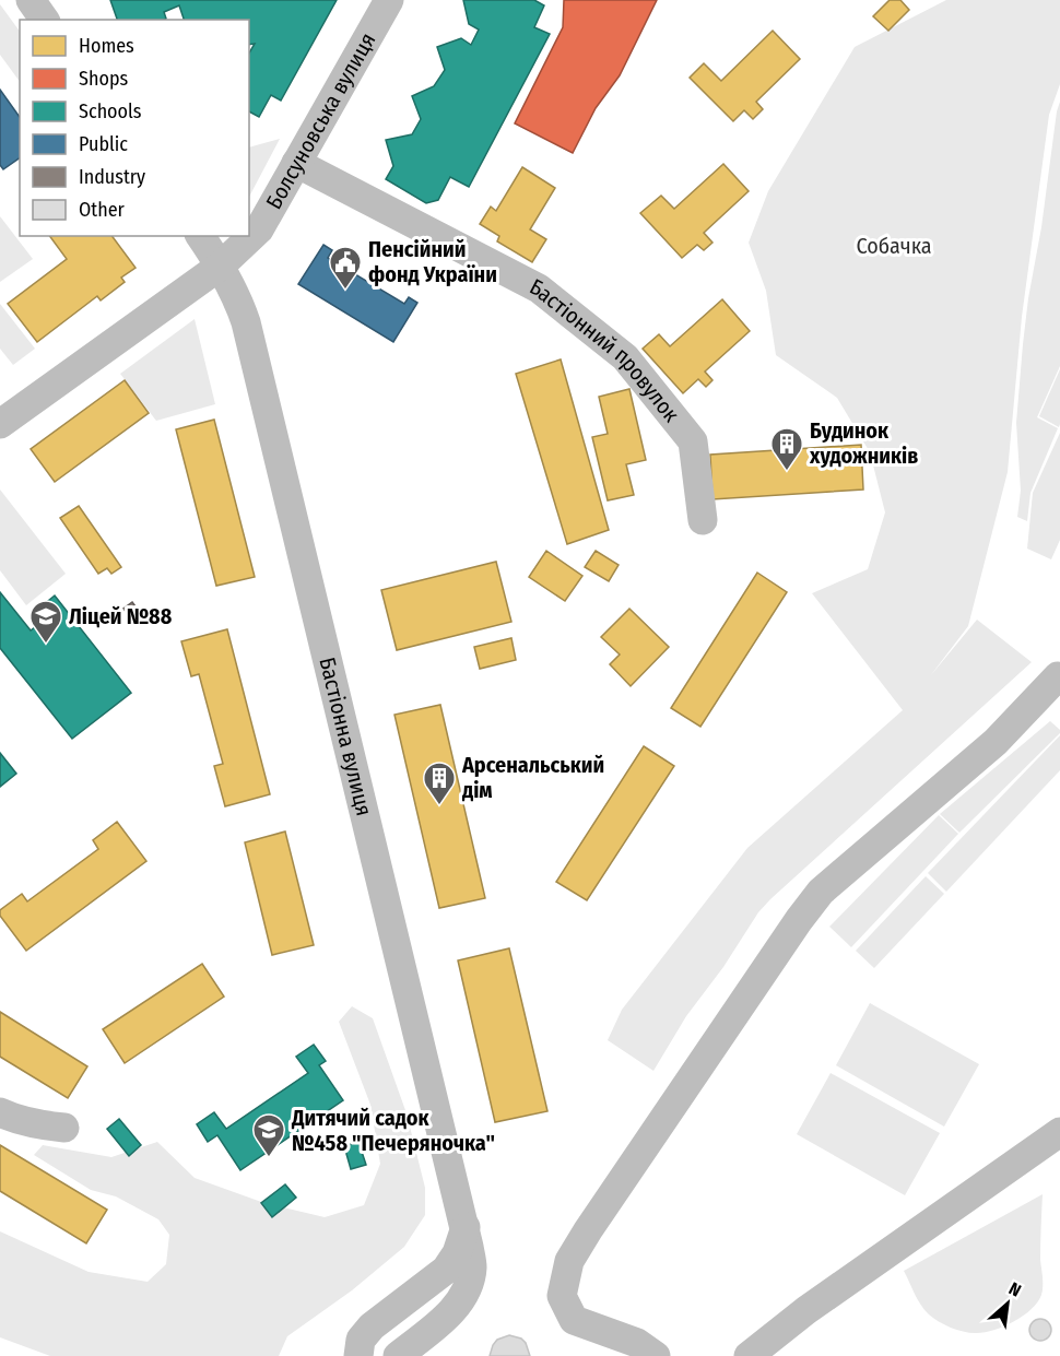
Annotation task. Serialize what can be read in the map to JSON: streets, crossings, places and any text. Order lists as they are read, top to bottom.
{
  "streets": {
    "street": ["Болсуновська вулиця", "Бастіонний провулок", "Бастіонна вулиця"]
  },
  "crossings": [
    ["Болсуновська вулиця", "Бастіонний провулок"],
    ["Болсуновська вулиця", "Бастіонна вулиця"]
  ],
  "parks": ["Собачка"],
  "places": {
    "public building": ["Пенсійний фонд України"],
    "building": ["Будинок художників", "Арсенальський дім"],
    "school or university": ["Ліцей №88", "Дитячий садок №458 \"Печеряночка\""]
  },
  "legend": [
    "Homes",
    "Shops",
    "Schools",
    "Public",
    "Industry",
    "Other"
  ],
  "north": "top right"
}
